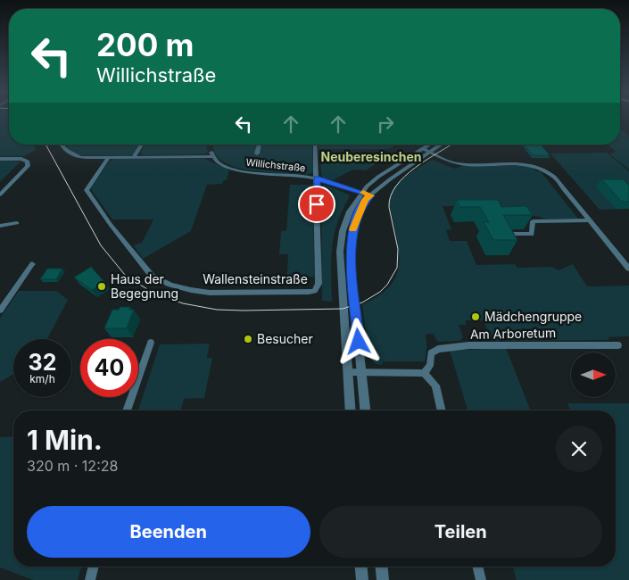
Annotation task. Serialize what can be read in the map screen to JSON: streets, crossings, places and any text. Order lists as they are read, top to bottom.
{
  "streets": {
    "street": ["Willichstraße", "Wallensteinstraße", "Am Arboretum"]
  },
  "crossings": [
    ["Willichstraße", "Wallensteinstraße"]
  ],
  "districts": ["Neuberesinchen"],
  "places": ["Haus der Begegnung", "Mädchengruppe", "Besucher"],
  "north": "right",
  "page": {
    "turn": ["200 m", "Willichstraße"],
    "speed": "32 km/h",
    "limit": "40",
    "heading": ["1 Min.", "320 m · 12:28"],
    "buttons": ["Beenden", "Teilen"]
  }
}
